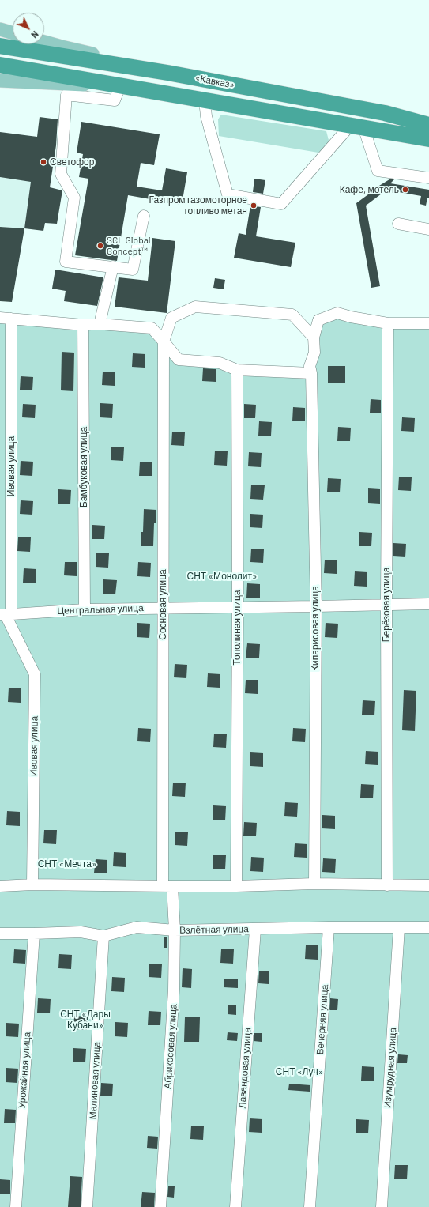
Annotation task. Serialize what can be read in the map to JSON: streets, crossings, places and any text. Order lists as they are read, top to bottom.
{
  "streets": {
    "highway": ["«Кавказ»"],
    "street": [
      "Ивовая улица",
      "Бамбуковая улица",
      "Сосновая улица",
      "Берёзовая улица",
      "Центральная улица",
      "Тополиная улица",
      "Кипарисовая улица",
      "Взлётная улица",
      "Вечерняя улица",
      "Абрикосовая улица",
      "Лавандовая улица",
      "Изумрудная улица",
      "Урожайная улица",
      "Малиновая улица"
    ]
  },
  "crossings": [
    ["Ивовая улица", "Центральная улица"],
    ["Бамбуковая улица", "Центральная улица"],
    ["Сосновая улица", "Центральная улица"],
    ["Сосновая улица", "Кипарисовая улица"],
    ["Сосновая улица", "Абрикосовая улица"],
    ["Берёзовая улица", "Центральная улица"],
    ["Берёзовая улица", "Кипарисовая улица"],
    ["Центральная улица", "Тополиная улица"],
    ["Центральная улица", "Кипарисовая улица"],
    ["Взлётная улица", "Вечерняя улица"],
    ["Взлётная улица", "Абрикосовая улица"],
    ["Взлётная улица", "Лавандовая улица"],
    ["Взлётная улица", "Изумрудная улица"],
    ["Взлётная улица", "Урожайная улица"],
    ["Взлётная улица", "Малиновая улица"]
  ],
  "parks": [
    "СНТ «Монолит»",
    "СНТ «Мечта»",
    "СНТ «Дары Кубани»",
    "СНТ «Луч»"
  ],
  "places": [
    "Светофор",
    "Кафе, мотель",
    "Газпром газомоторное топливо метан",
    "SCL Global Concept™"
  ],
  "north": "bottom right"
}
